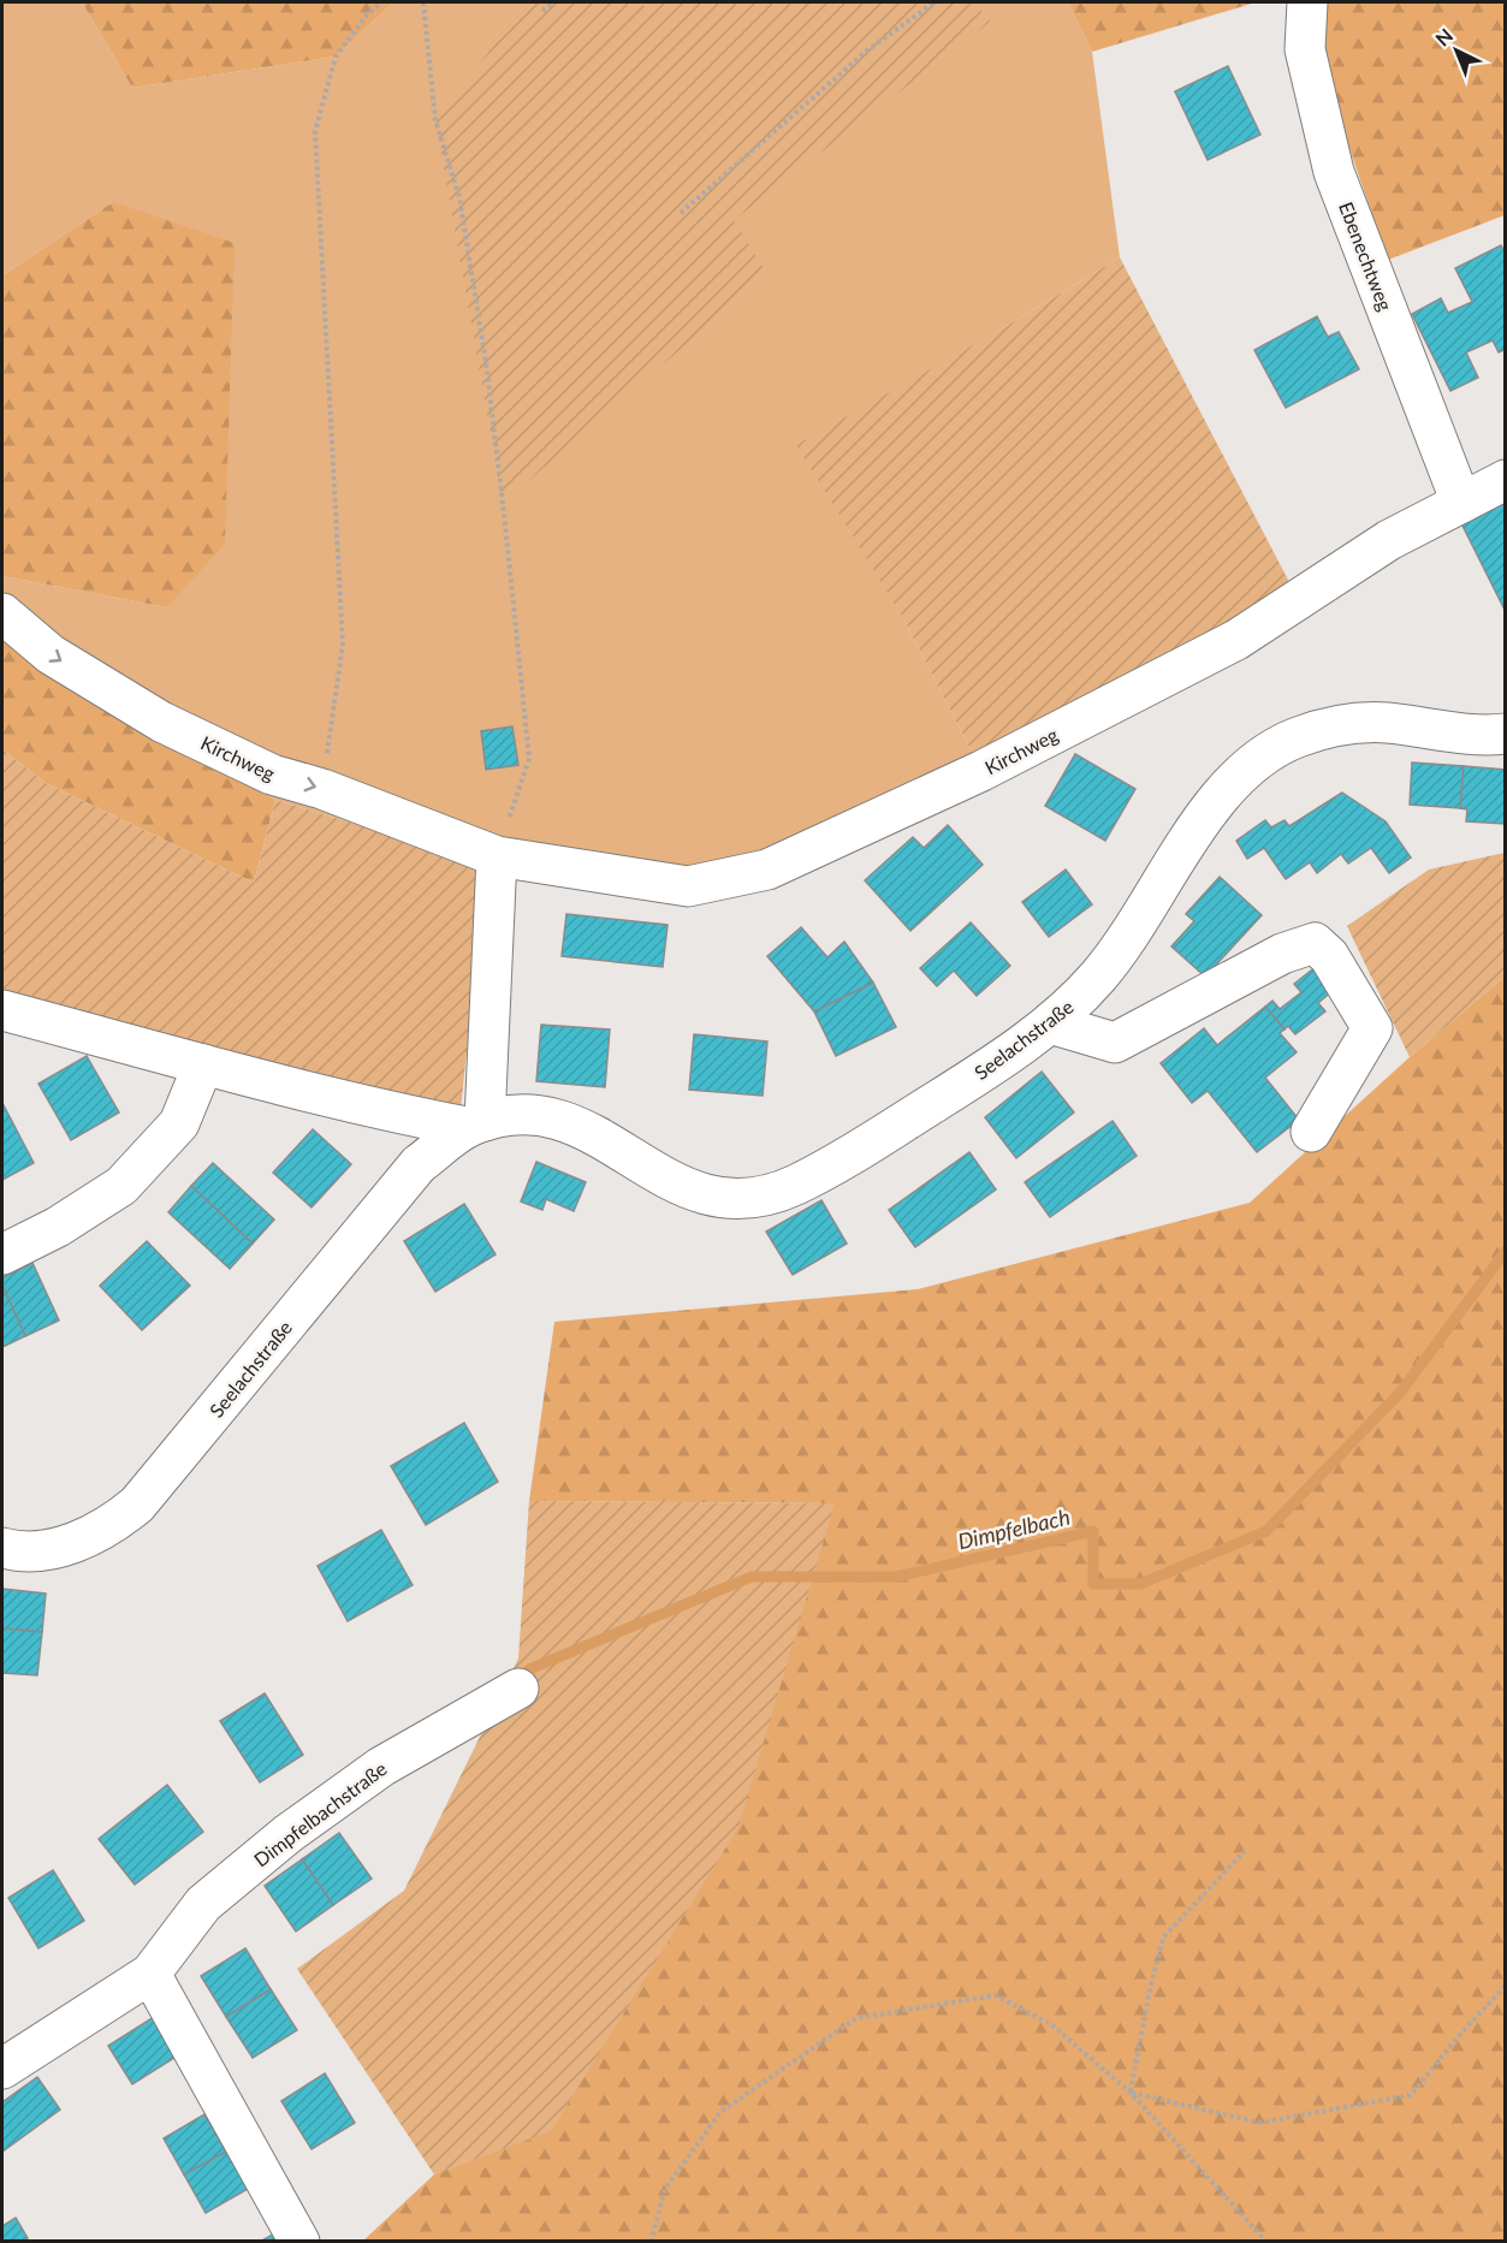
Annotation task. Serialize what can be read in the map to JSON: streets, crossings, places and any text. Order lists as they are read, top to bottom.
{
  "streets": {
    "street": [
      "Ebenechtweg",
      "Kirchweg",
      "Seelachstraße",
      "Dimpfelbachstraße"
    ]
  },
  "crossings": [
    ["Ebenechtweg", "Kirchweg"]
  ],
  "water": ["Dimpfelbach"],
  "north": "top left"
}
